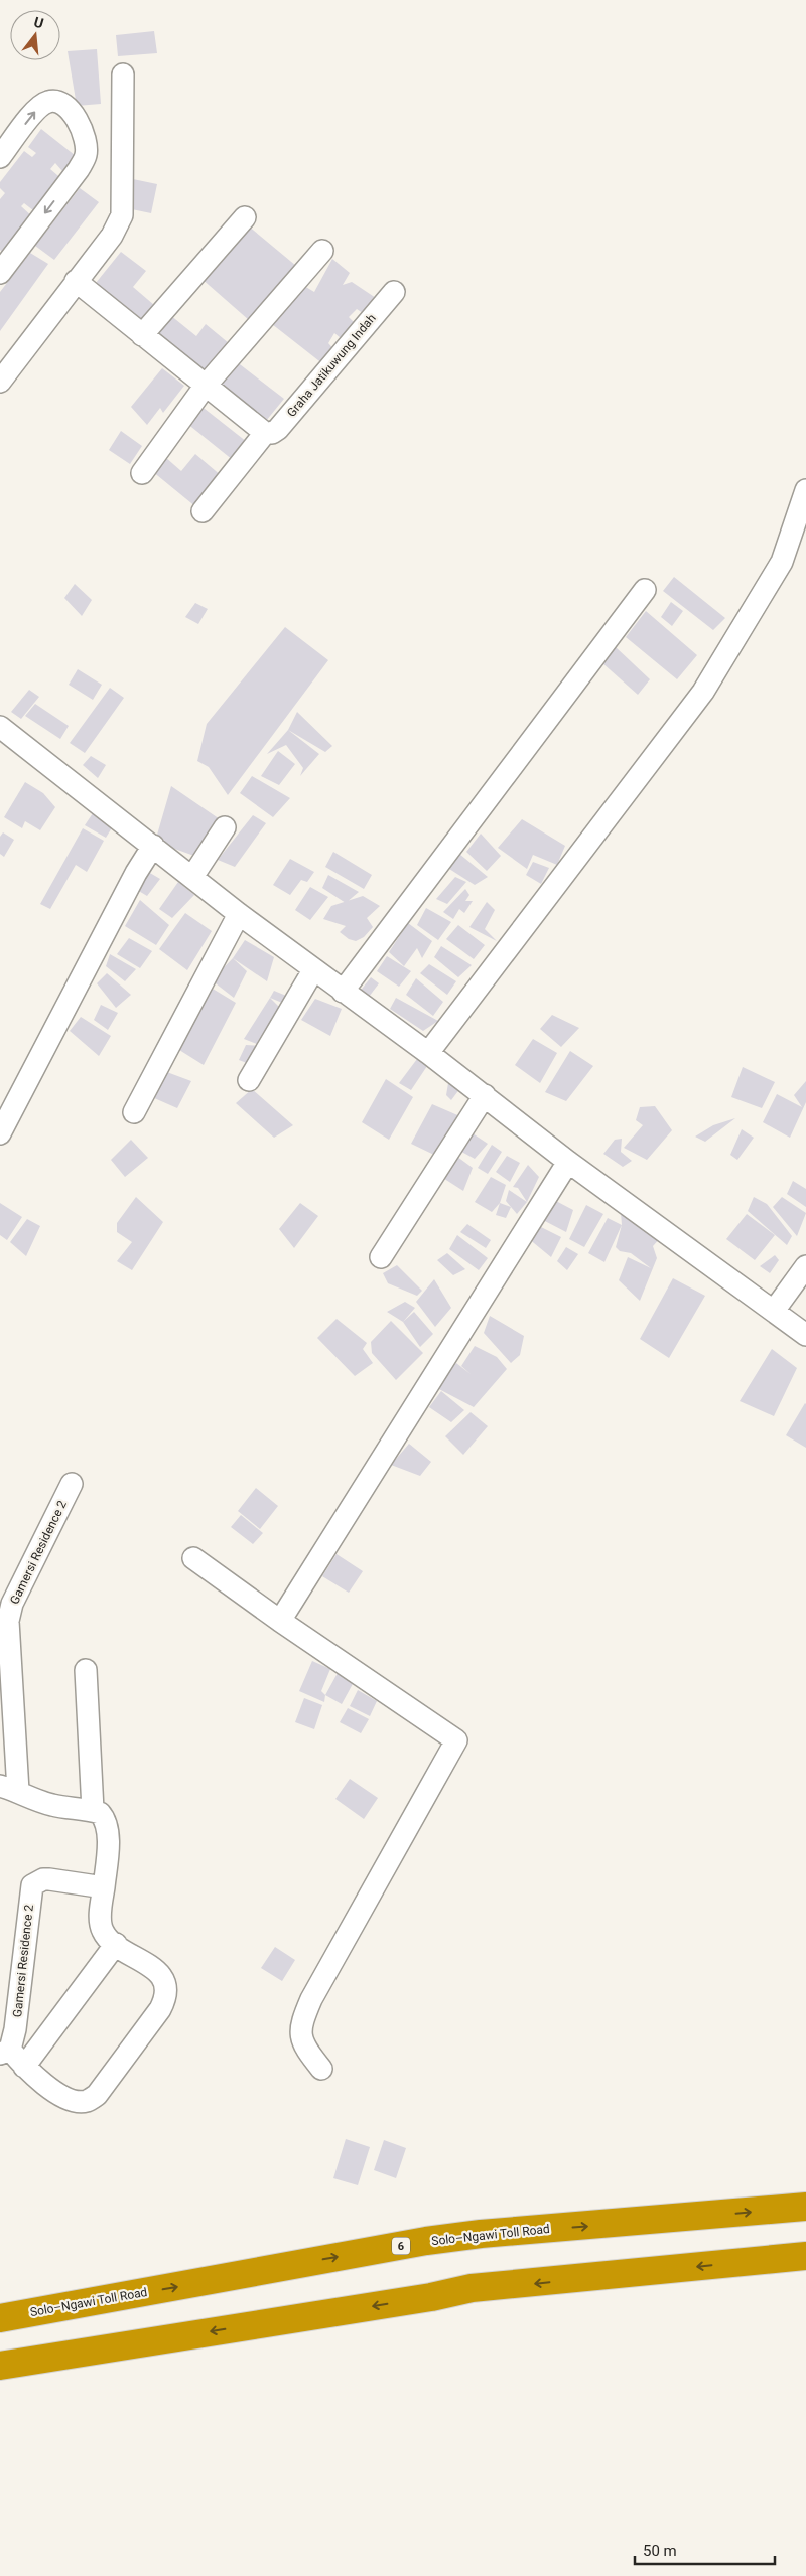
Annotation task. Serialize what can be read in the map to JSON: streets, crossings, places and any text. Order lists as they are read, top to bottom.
{
  "streets": {
    "highway": ["Solo–Ngawi Toll Road", "6"],
    "street": ["Graha Jatikuwung Indah", "Gamersi Residence 2"]
  },
  "scale_bar": "50 m",
  "north": "top"
}
